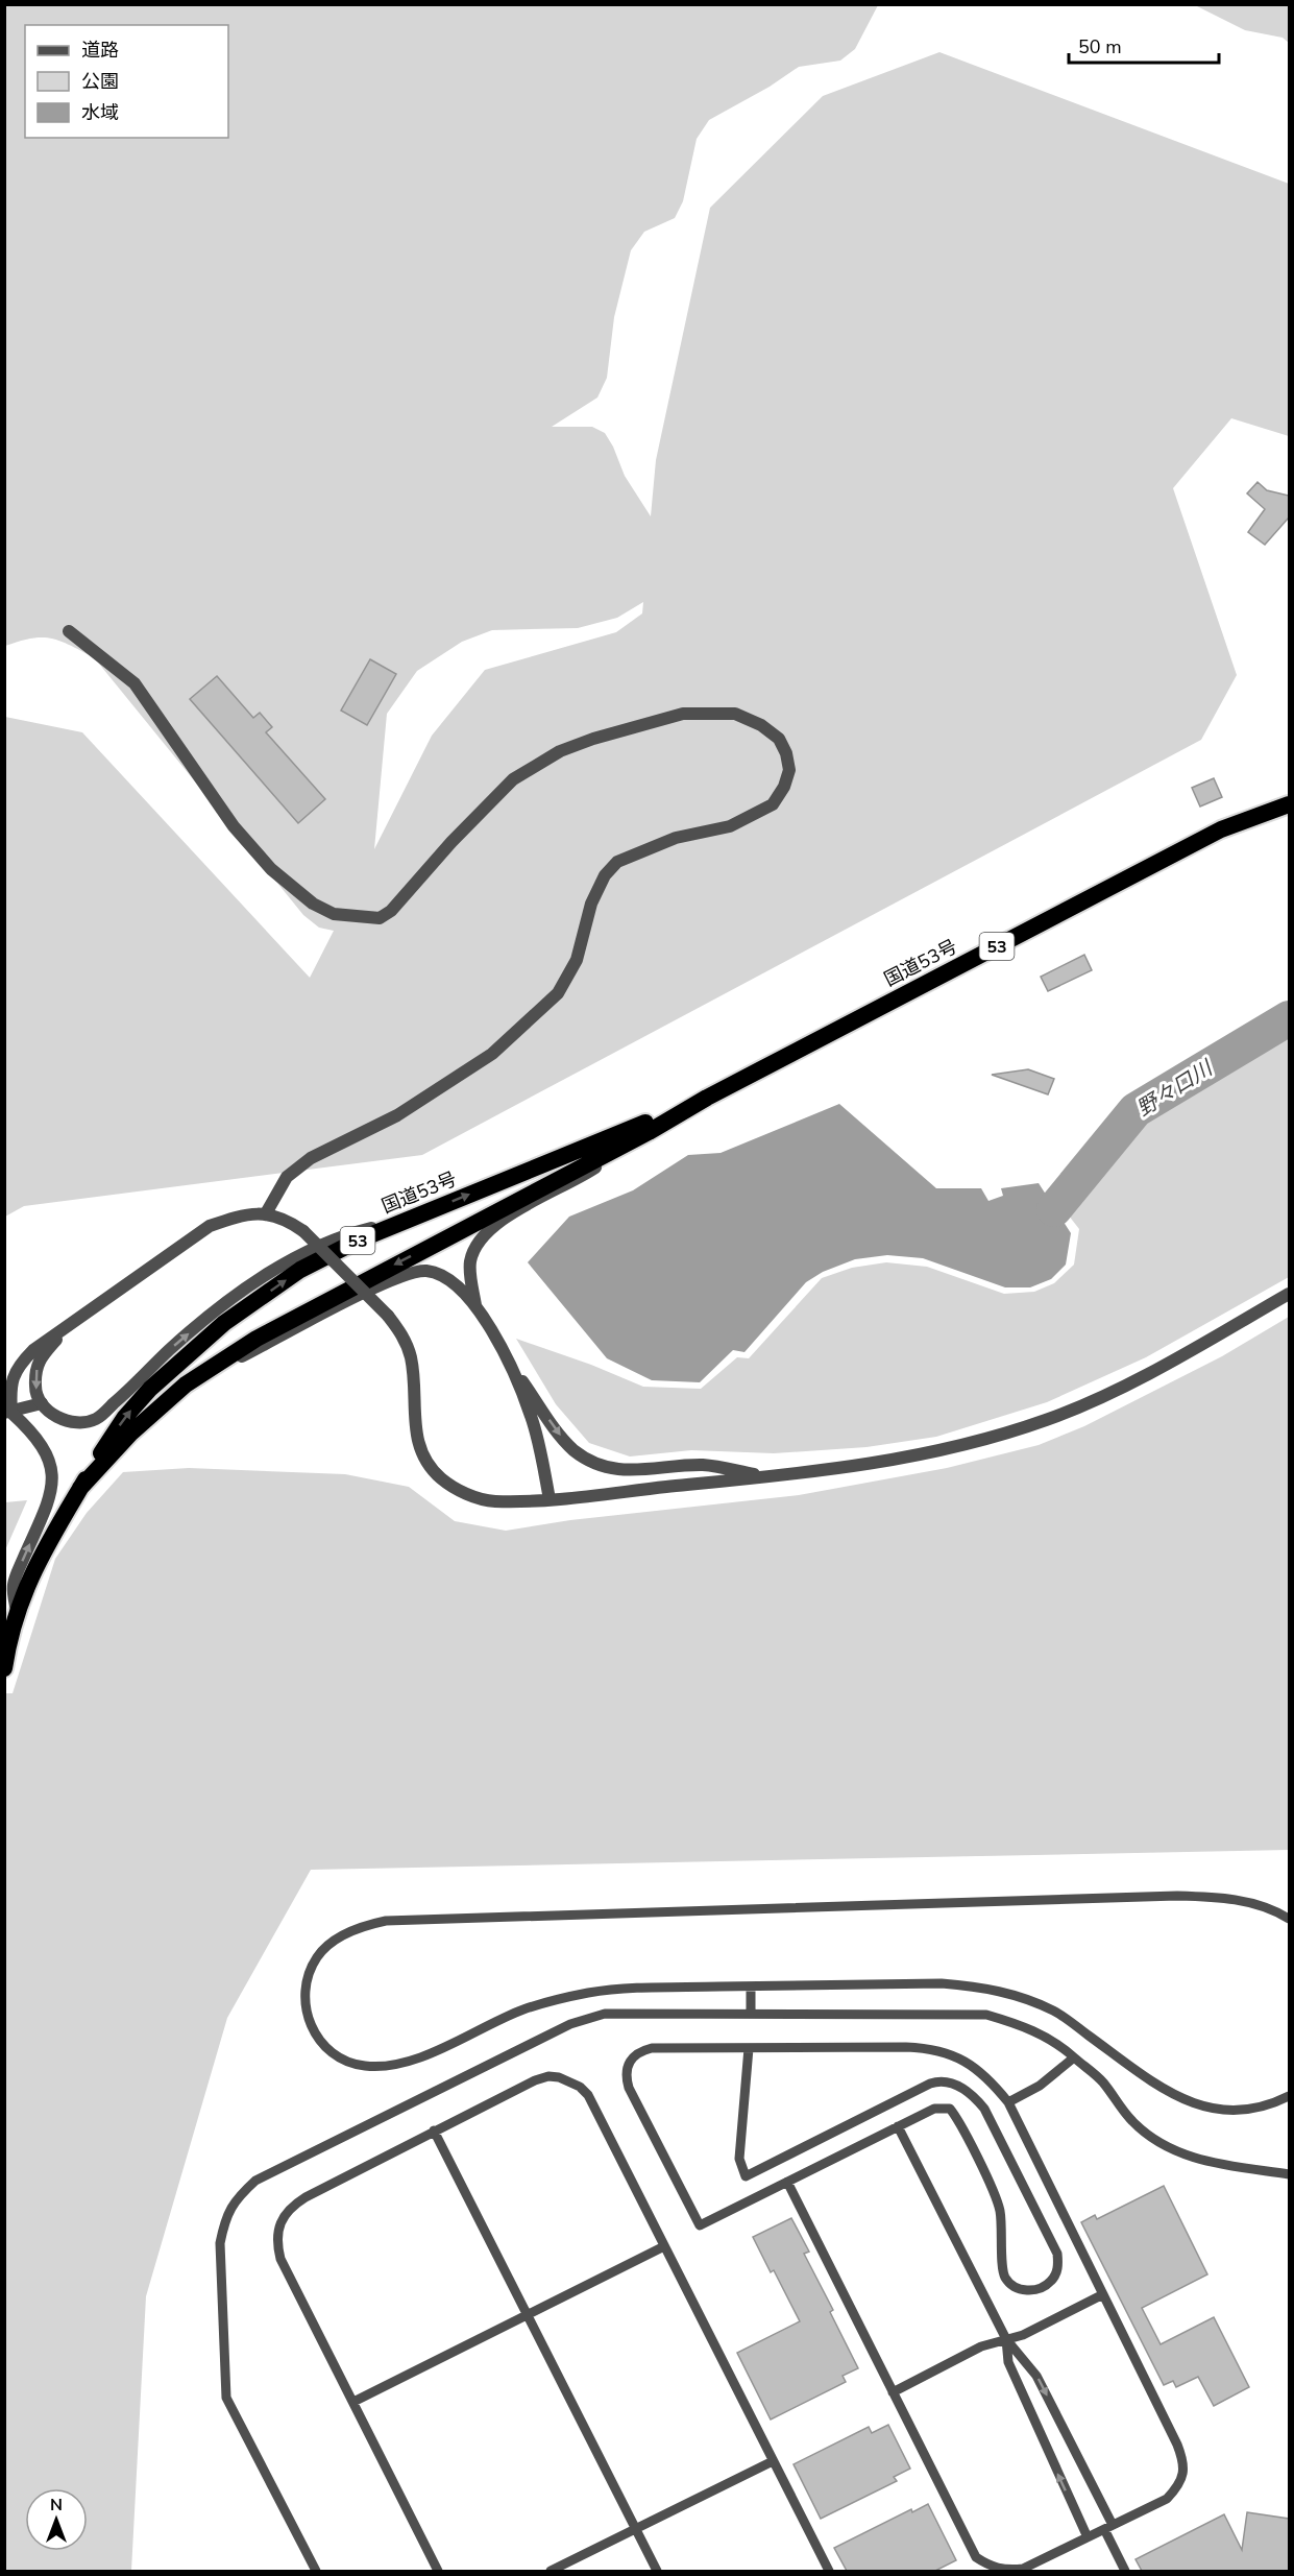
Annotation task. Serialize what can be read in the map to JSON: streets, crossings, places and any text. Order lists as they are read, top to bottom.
{
  "streets": {
    "highway": ["53", "国道53号"]
  },
  "water": ["野々口川"],
  "legend": ["道路", "公園", "水域"],
  "scale_bar": "50 m",
  "north": "top"
}
